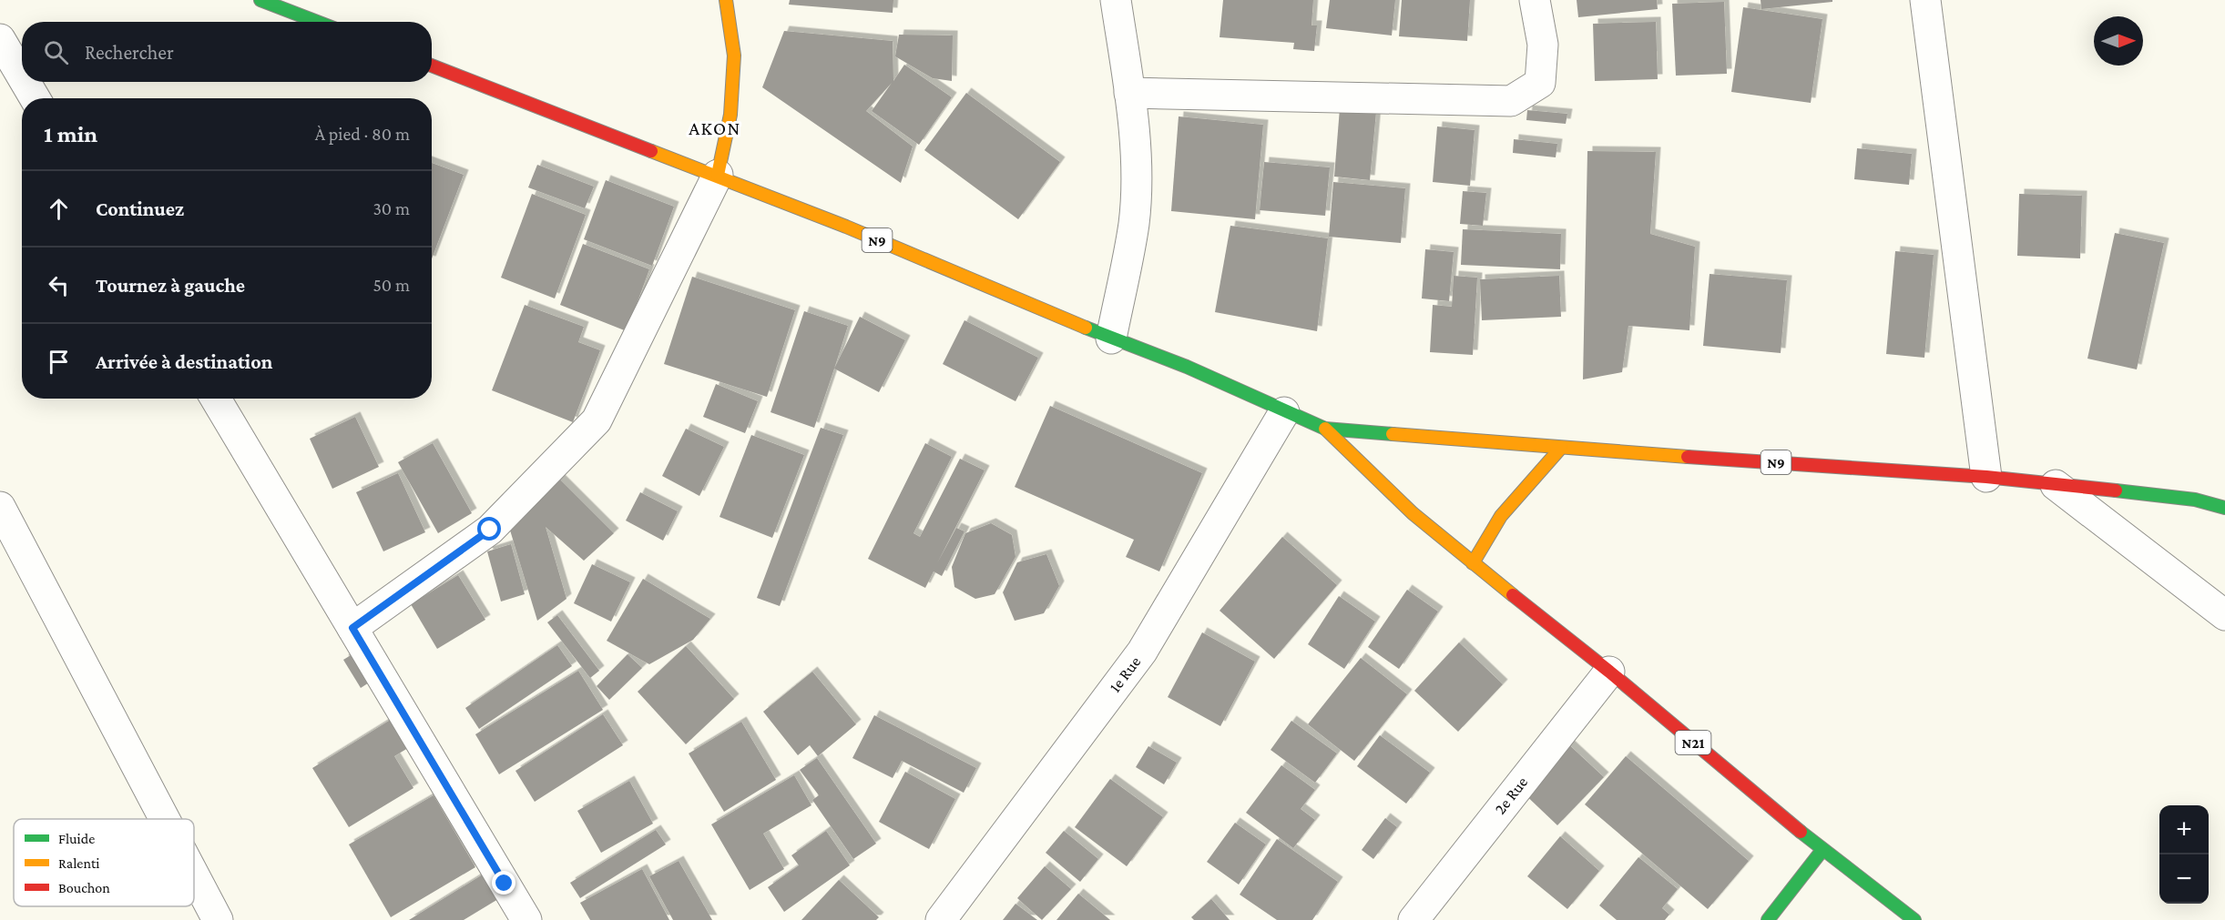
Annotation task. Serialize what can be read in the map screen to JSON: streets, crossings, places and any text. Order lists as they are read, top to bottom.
{
  "streets": {
    "main road": ["N9", "N21"],
    "street": ["1e Rue", "2e Rue"]
  },
  "crossings": [
    ["N9", "1e Rue"],
    ["N9", "N21"],
    ["N21", "2e Rue"]
  ],
  "districts": ["AKON"],
  "legend": ["Fluide", "Ralenti", "Bouchon"],
  "north": "right",
  "page": {
    "search": "Rechercher",
    "heading": ["1 min", "À pied · 80 m"],
    "list": [
      ["Continuez", "30 m"],
      ["Tournez à gauche", "50 m"],
      "Arrivée à destination"
    ],
    "map_buttons": ["+", "−"]
  }
}
